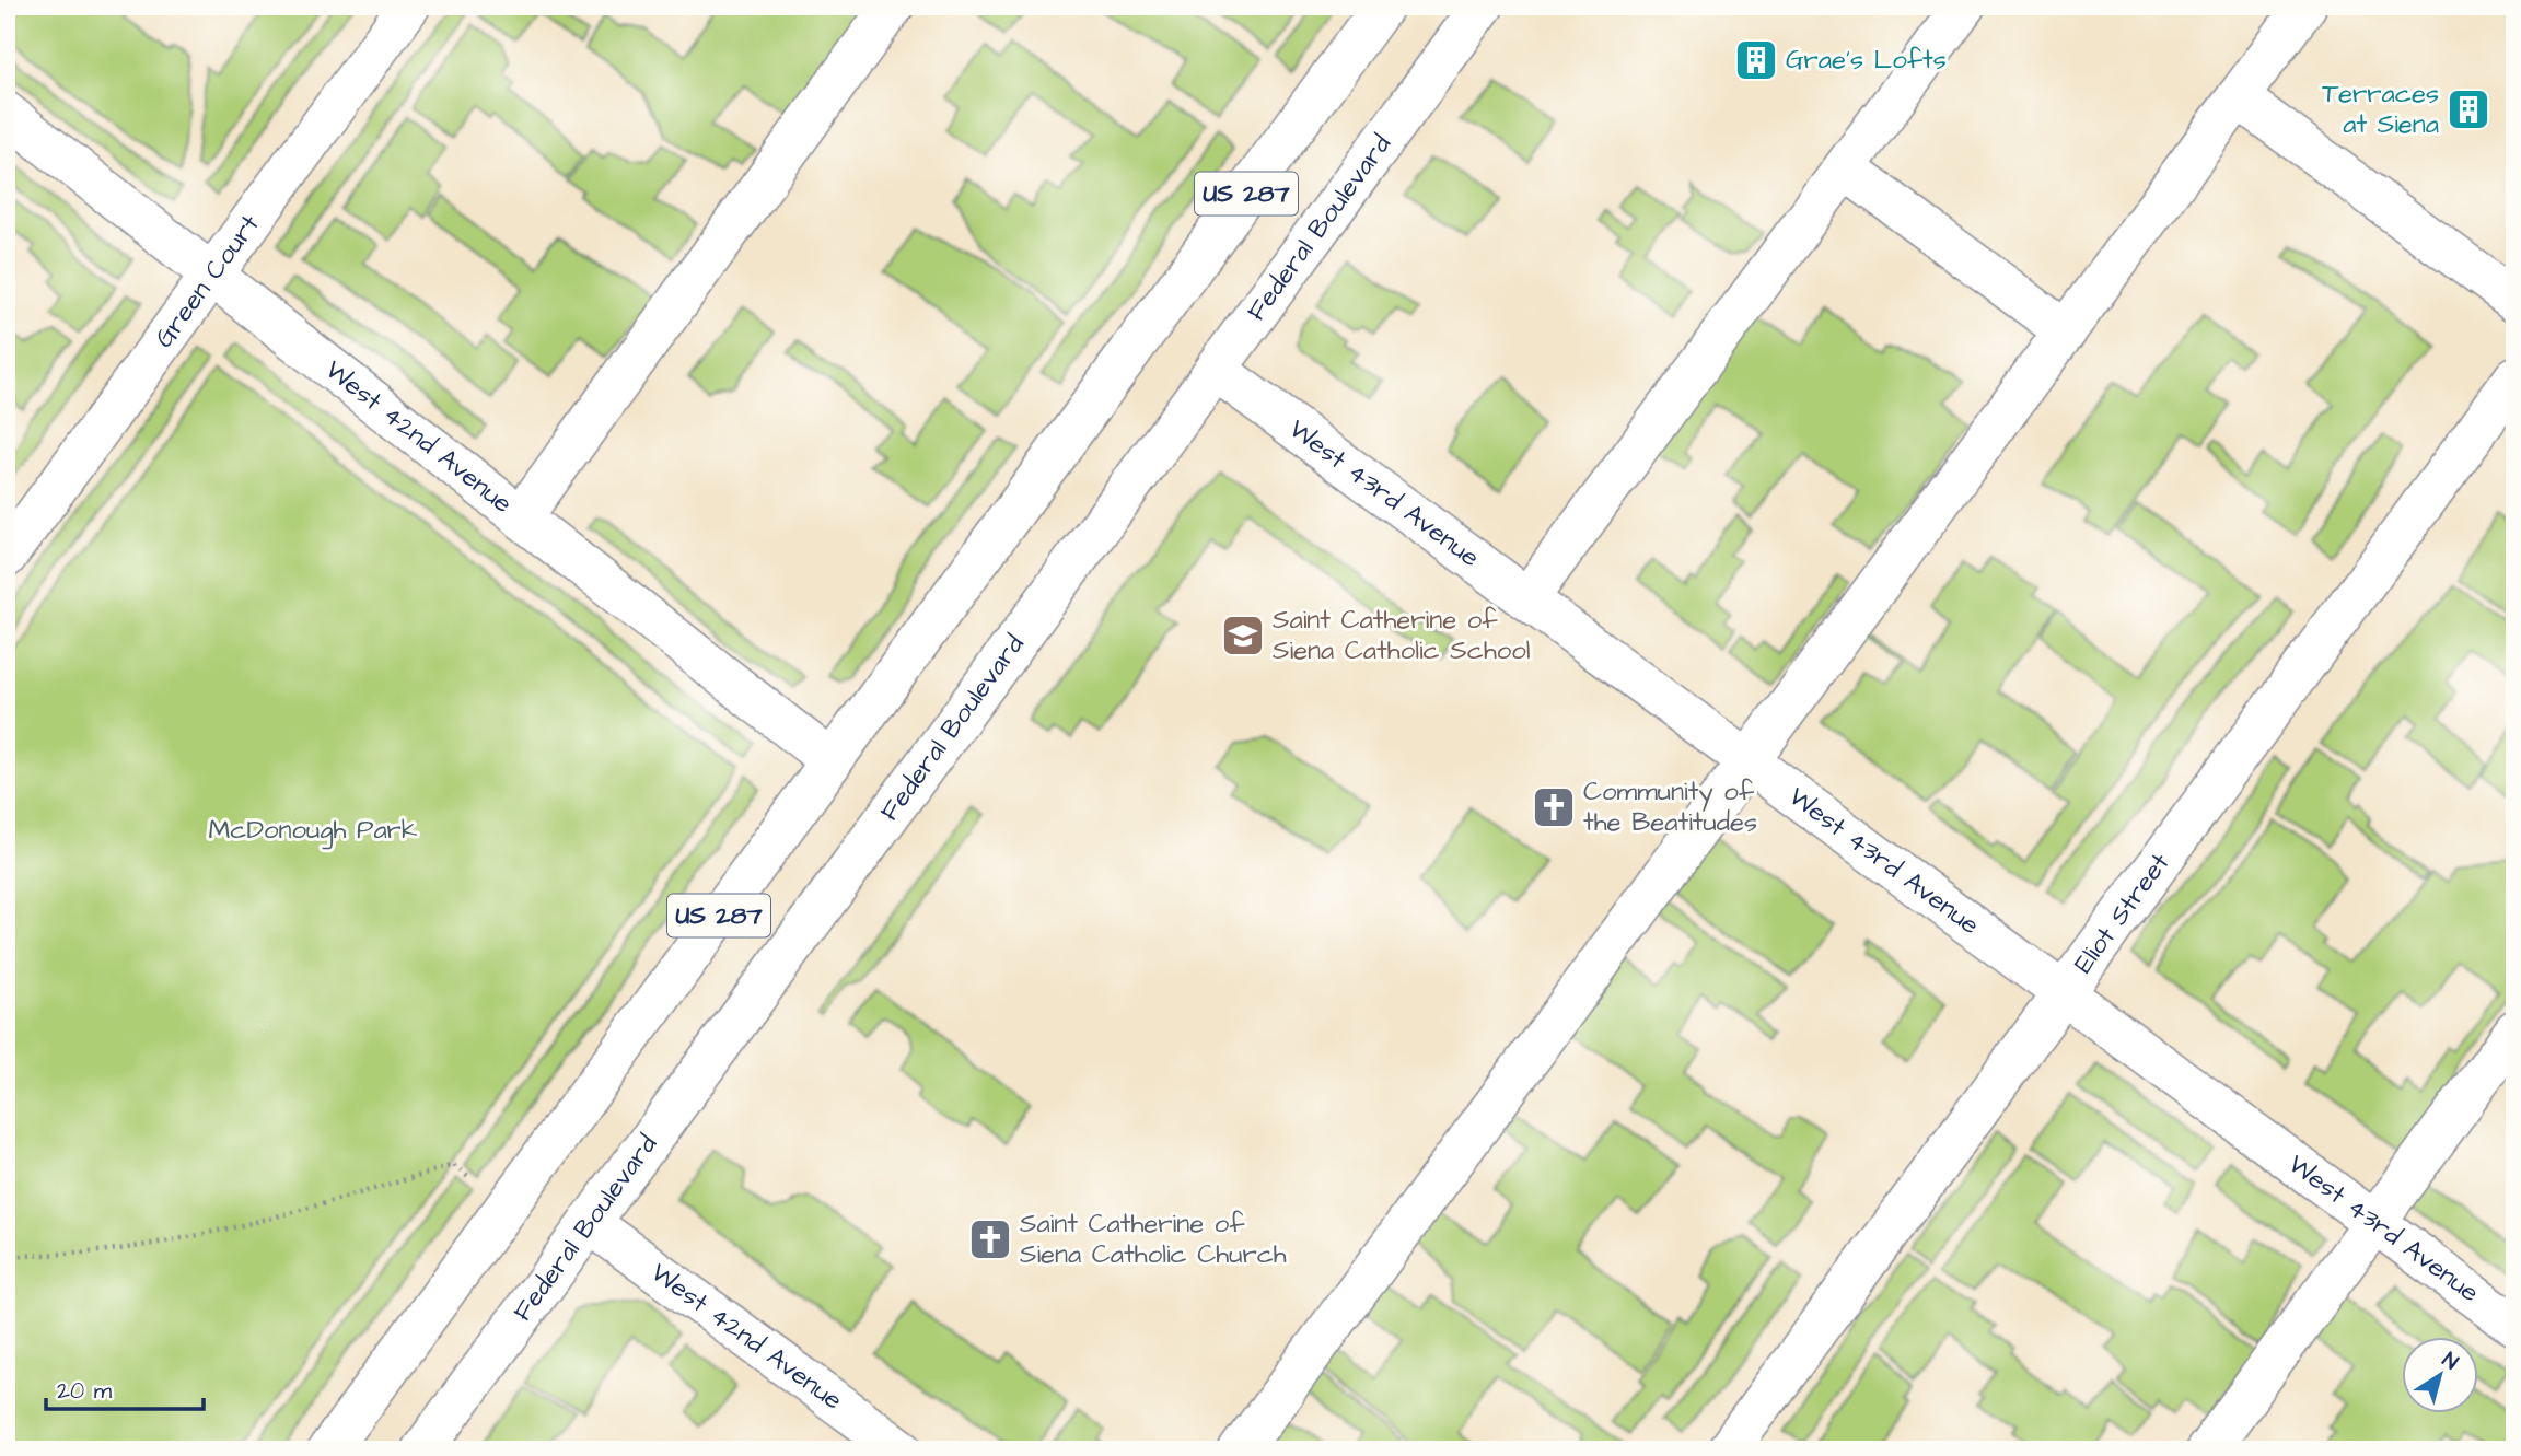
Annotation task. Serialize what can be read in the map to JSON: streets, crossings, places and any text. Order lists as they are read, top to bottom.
{
  "streets": {
    "street": [
      "US 287",
      "Federal Boulevard",
      "Green Court",
      "West 42nd Avenue",
      "West 43rd Avenue",
      "Eliot Street"
    ]
  },
  "crossings": [
    ["US 287", "West 42nd Avenue"],
    ["Federal Boulevard", "West 42nd Avenue"],
    ["Federal Boulevard", "West 43rd Avenue"],
    ["Green Court", "West 42nd Avenue"],
    ["West 43rd Avenue", "Eliot Street"]
  ],
  "parks": ["McDonough Park"],
  "places": {
    "building": ["Grae's Lofts", "Terraces at Siena"],
    "school or university": ["Saint Catherine of Siena Catholic School"],
    "church": ["Community of the Beatitudes", "Saint Catherine of Siena Catholic Church"]
  },
  "scale_bar": "20 m",
  "north": "top right"
}
